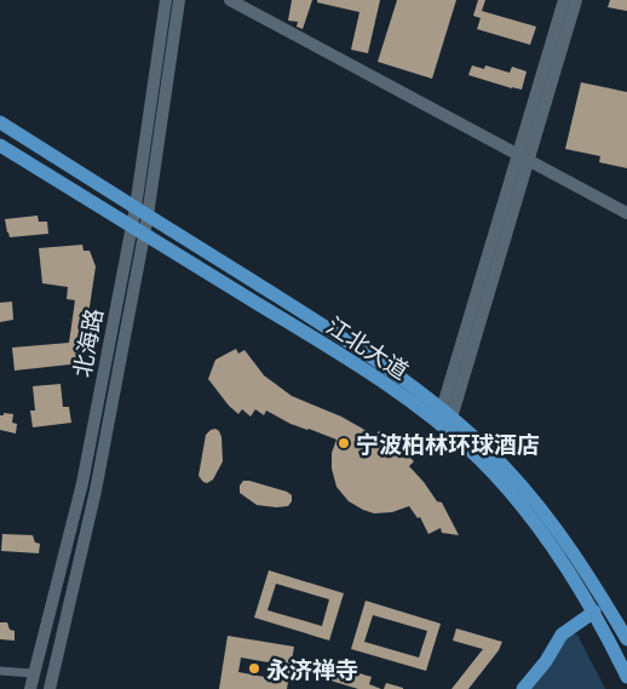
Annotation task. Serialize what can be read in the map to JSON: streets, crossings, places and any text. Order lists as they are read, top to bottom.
{
  "streets": {
    "main road": ["江北大道"],
    "street": ["北海路"]
  },
  "crossings": [
    ["北海路", "江北大道"]
  ],
  "places": ["宁波柏林环球酒店", "永济禅寺"]
}
